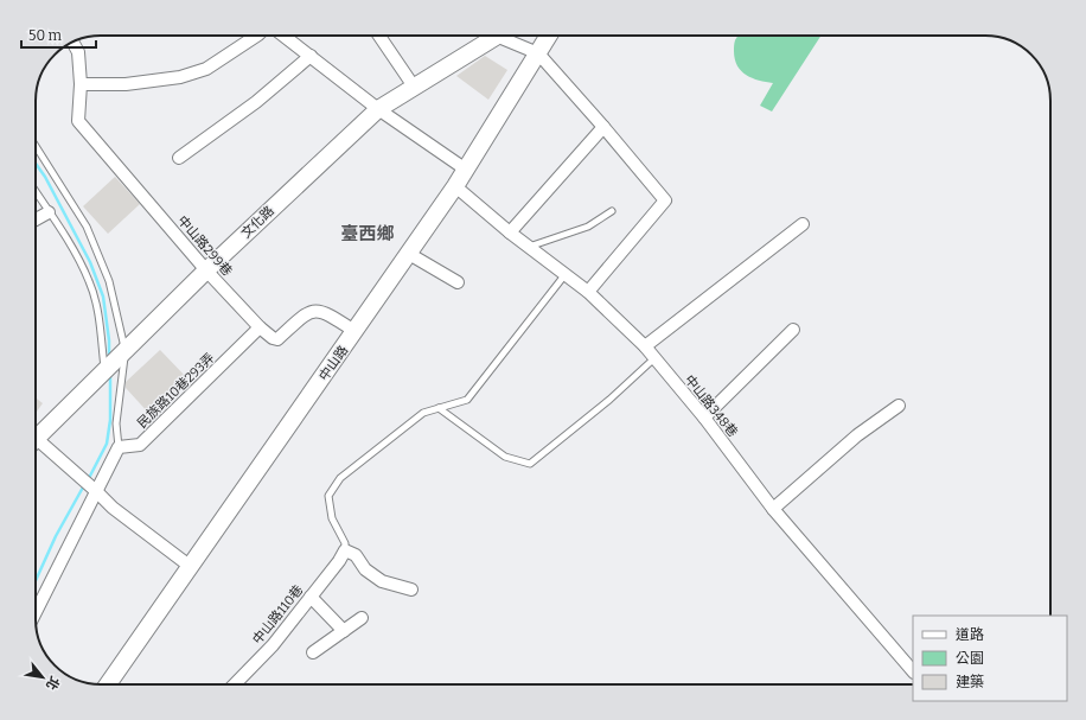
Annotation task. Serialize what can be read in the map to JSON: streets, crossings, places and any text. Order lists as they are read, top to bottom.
{
  "streets": {
    "street": [
      "文化路",
      "中山路299巷",
      "中山路",
      "民族路10巷293弄",
      "中山路348巷",
      "中山路110巷"
    ]
  },
  "crossings": [
    ["文化路", "中山路299巷"],
    ["中山路299巷", "中山路"],
    ["中山路299巷", "民族路10巷293弄"],
    ["中山路", "中山路348巷"]
  ],
  "districts": ["臺西鄉"],
  "legend": ["道路", "公園", "建築"],
  "scale_bar": "50 m",
  "north": "bottom right"
}
